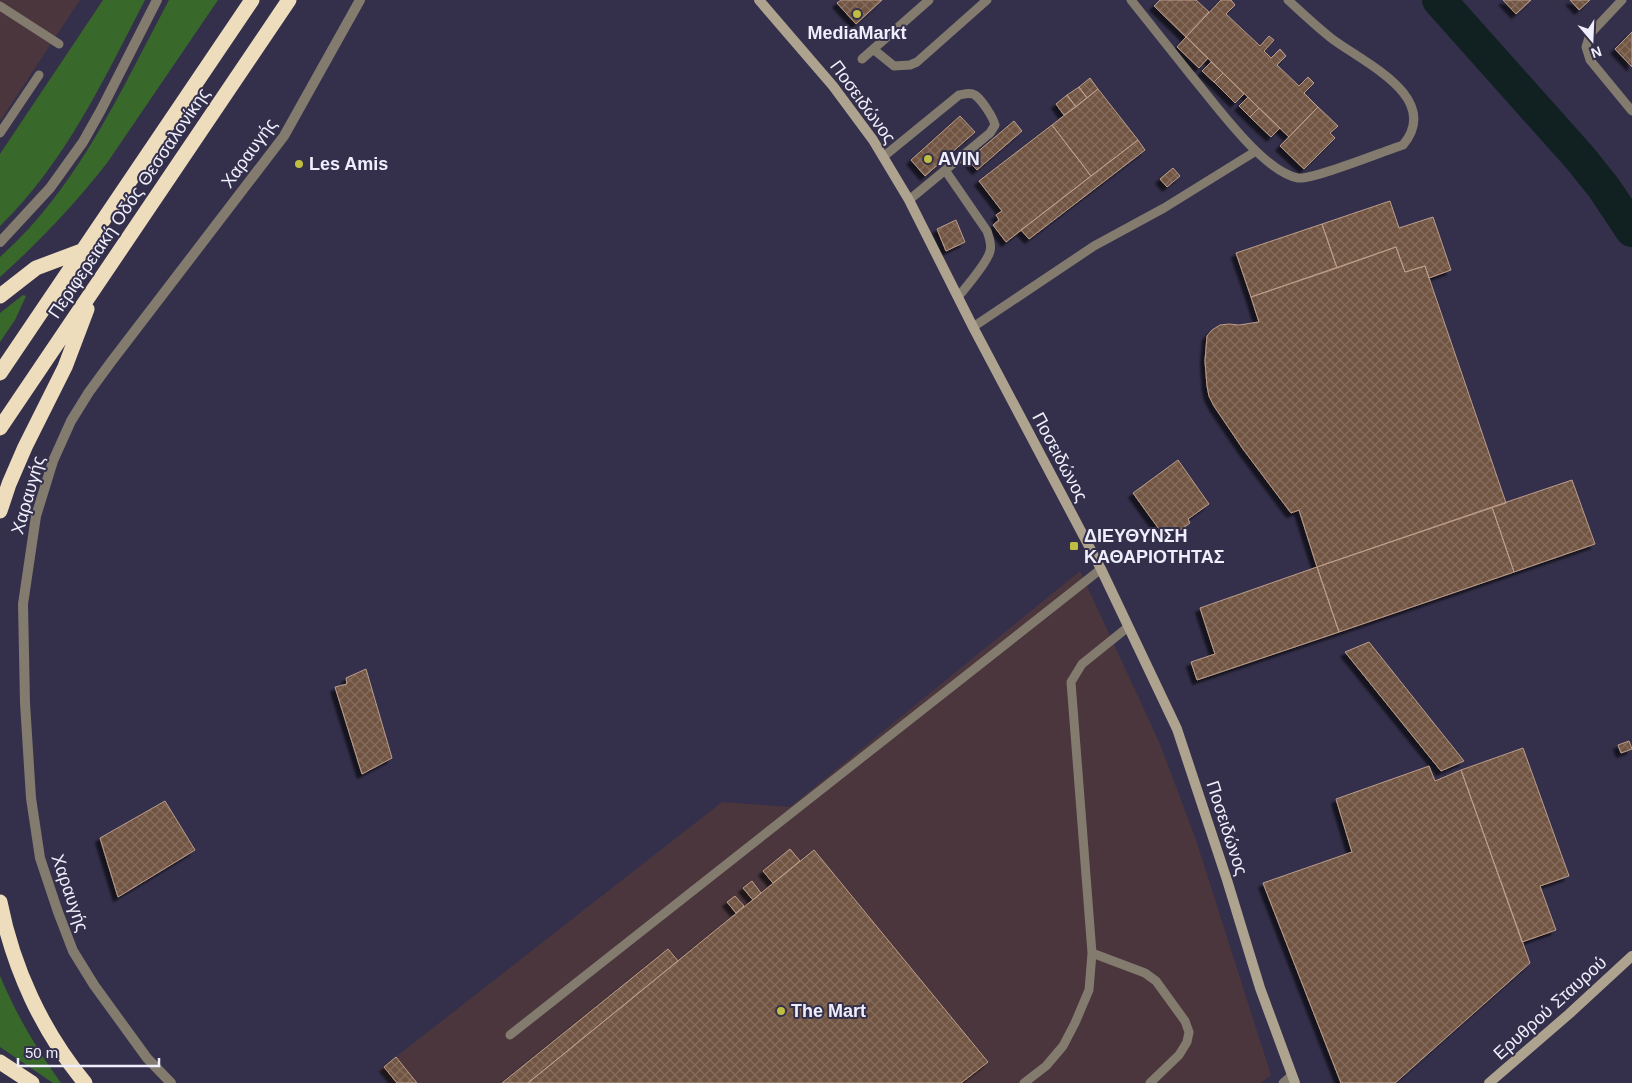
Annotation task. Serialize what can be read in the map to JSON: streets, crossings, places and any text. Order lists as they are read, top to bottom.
{
  "streets": {
    "highway": ["Περιφερειακή Οδός Θεσσαλονίκης"],
    "street": ["Ποσειδώνος", "Χαραυγής", "Ερυθρού Σταυρού"]
  },
  "places": {
    "other": [
      "MediaMarkt",
      "AVIN",
      "Les Amis",
      "The Mart"
    ],
    "transit": ["ΔΙΕΥΘΥΝΣΗ ΚΑΘΑΡΙΟΤΗΤΑΣ"]
  },
  "scale_bar": "50 m",
  "north": "bottom"
}
